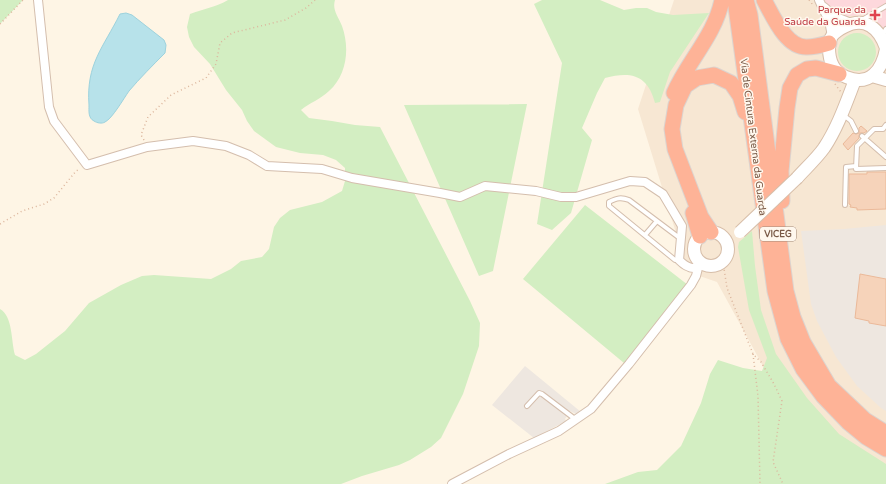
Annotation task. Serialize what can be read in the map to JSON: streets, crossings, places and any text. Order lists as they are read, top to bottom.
{
  "streets": {
    "highway": ["Via de Cintura Externa da Guarda", "VICEG"]
  },
  "places": {
    "health": ["Parque da Saúde da Guarda"]
  }
}
